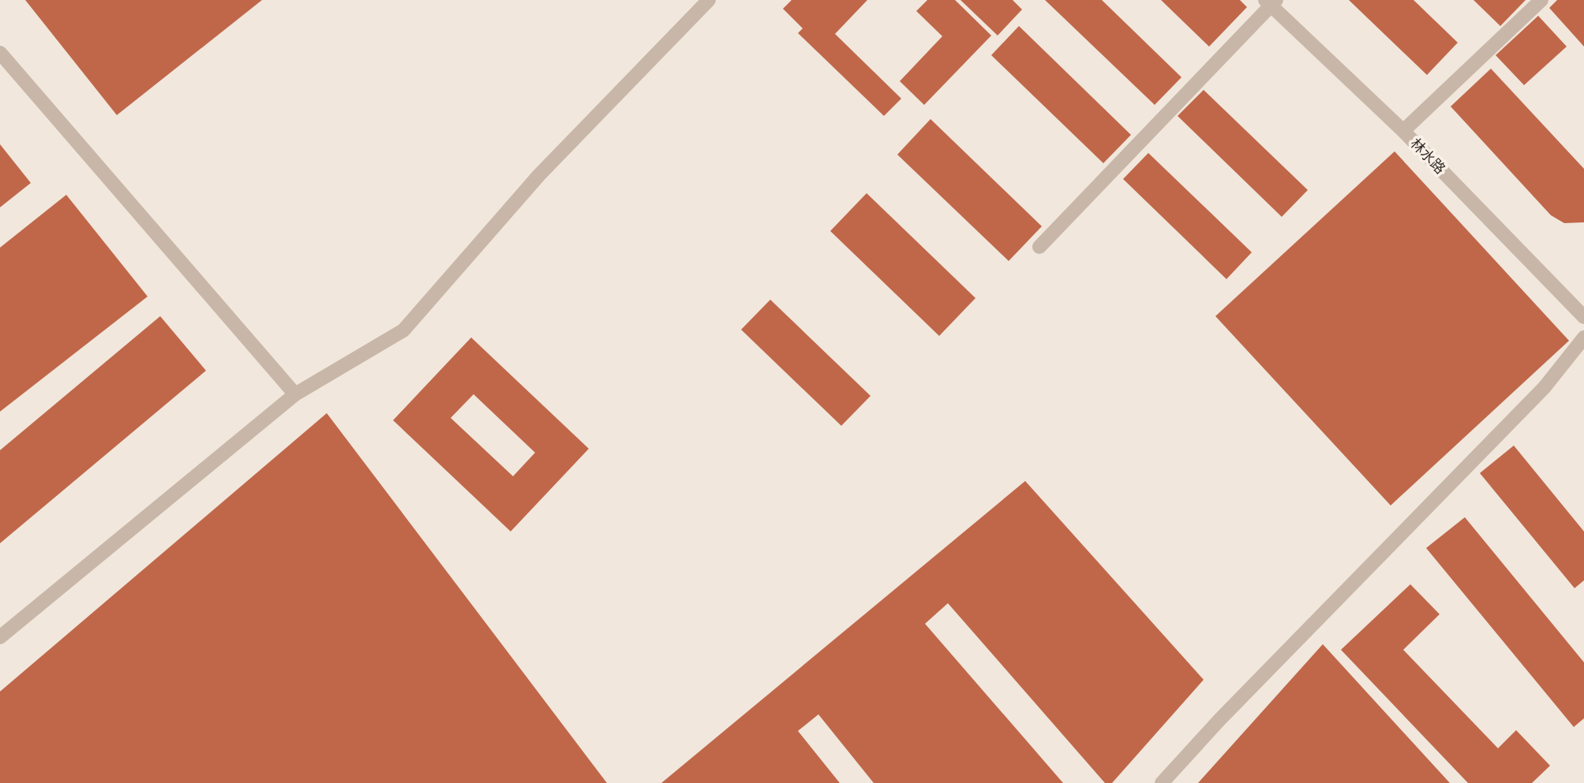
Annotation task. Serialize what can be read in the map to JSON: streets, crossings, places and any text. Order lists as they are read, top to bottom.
{
  "streets": {
    "street": ["林水路"]
  }
}
